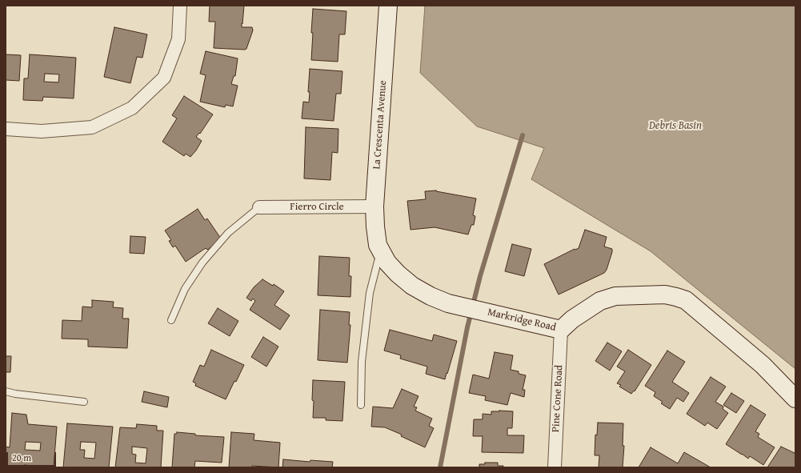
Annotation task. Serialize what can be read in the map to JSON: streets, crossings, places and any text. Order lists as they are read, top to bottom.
{
  "streets": {
    "street": [
      "La Crescenta Avenue",
      "Fierro Circle",
      "Markridge Road",
      "Pine Cone Road"
    ]
  },
  "crossings": [
    ["La Crescenta Avenue", "Fierro Circle"],
    ["La Crescenta Avenue", "Markridge Road"],
    ["Markridge Road", "Pine Cone Road"]
  ],
  "water": ["Debris Basin"],
  "scale_bar": "20 m"
}
